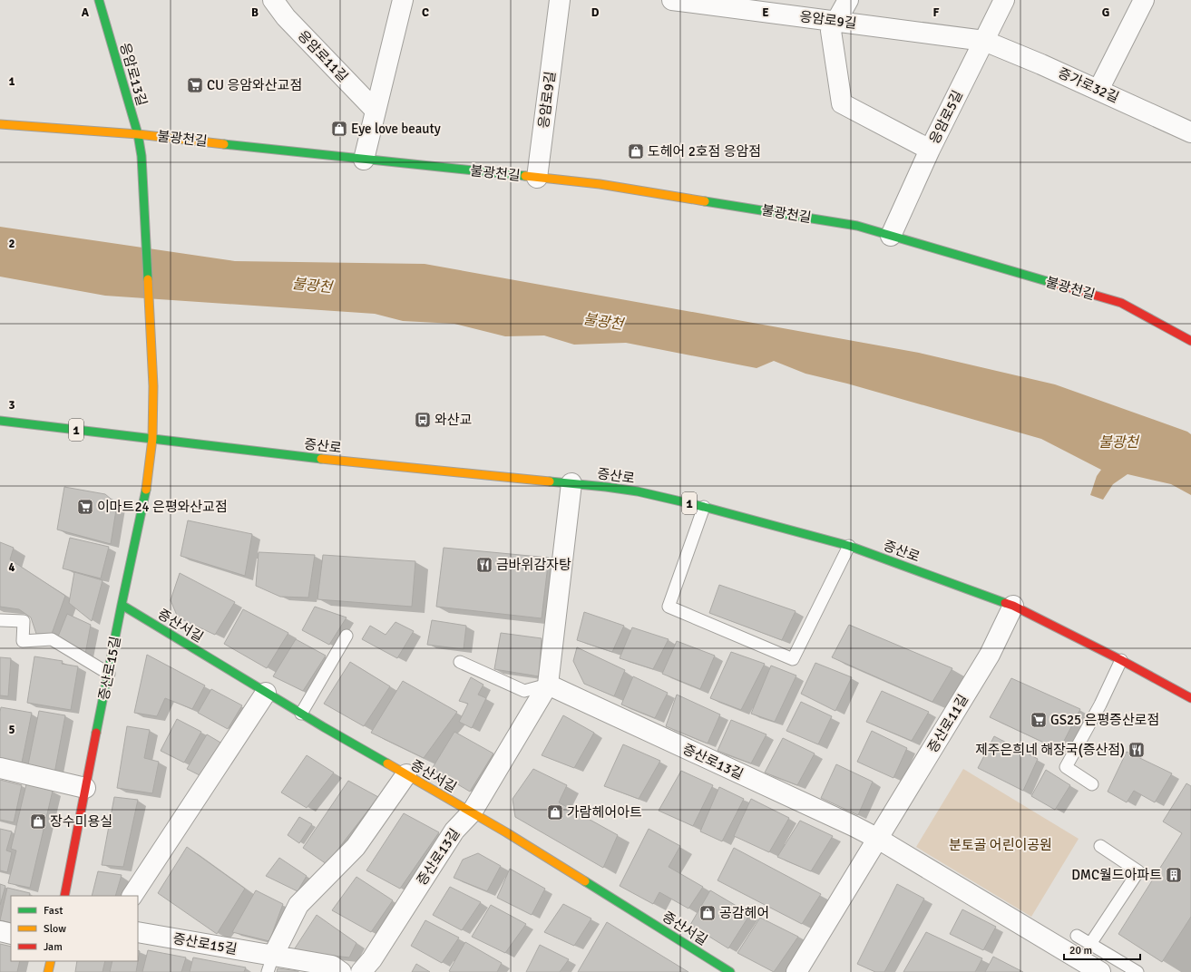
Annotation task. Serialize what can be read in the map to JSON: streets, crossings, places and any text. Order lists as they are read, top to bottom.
{
  "streets": {
    "street": [
      "응암로9길",
      "응암로11길",
      "응암로13길",
      "증가로32길",
      "응암로5길",
      "불광천길",
      "1",
      "증산로",
      "증산서길",
      "증산로15길",
      "증산로11길",
      "증산로13길"
    ]
  },
  "crossings": [
    ["응암로9길", "증가로32길"],
    ["응암로9길", "응암로5길"],
    ["응암로9길", "불광천길"],
    ["응암로13길", "불광천길"],
    ["응암로13길", "증산로15길"],
    ["증가로32길", "응암로5길"],
    ["응암로5길", "불광천길"],
    ["증산로", "증산로15길"],
    ["증산로", "증산로11길"],
    ["증산로", "증산로13길"],
    ["증산서길", "증산로15길"],
    ["증산서길", "증산로13길"],
    ["증산로11길", "증산로13길"]
  ],
  "water": ["불광천"],
  "parks": ["분토골 어린이공원"],
  "places": {
    "supermarket": ["CU 응암와산교점", "이마트24 은평와산교점", "GS25 은평증산로점"],
    "shop": [
      "Eye love beauty",
      "도헤어 2호점 응암점",
      "가람헤어아트",
      "장수미용실",
      "공감헤어"
    ],
    "bus stop": ["와산교"],
    "restaurant": ["금바위감자탕", "제주은희네 해장국(증산점)"],
    "building": ["DMC월드아파트"]
  },
  "legend": ["Fast", "Slow", "Jam"],
  "scale_bar": "20 m",
  "grid": {
    "columns": [
      "A",
      "B",
      "C",
      "D",
      "E",
      "F",
      "G"
    ],
    "rows": [
      "1",
      "2",
      "3",
      "4",
      "5"
    ]
  }
}
